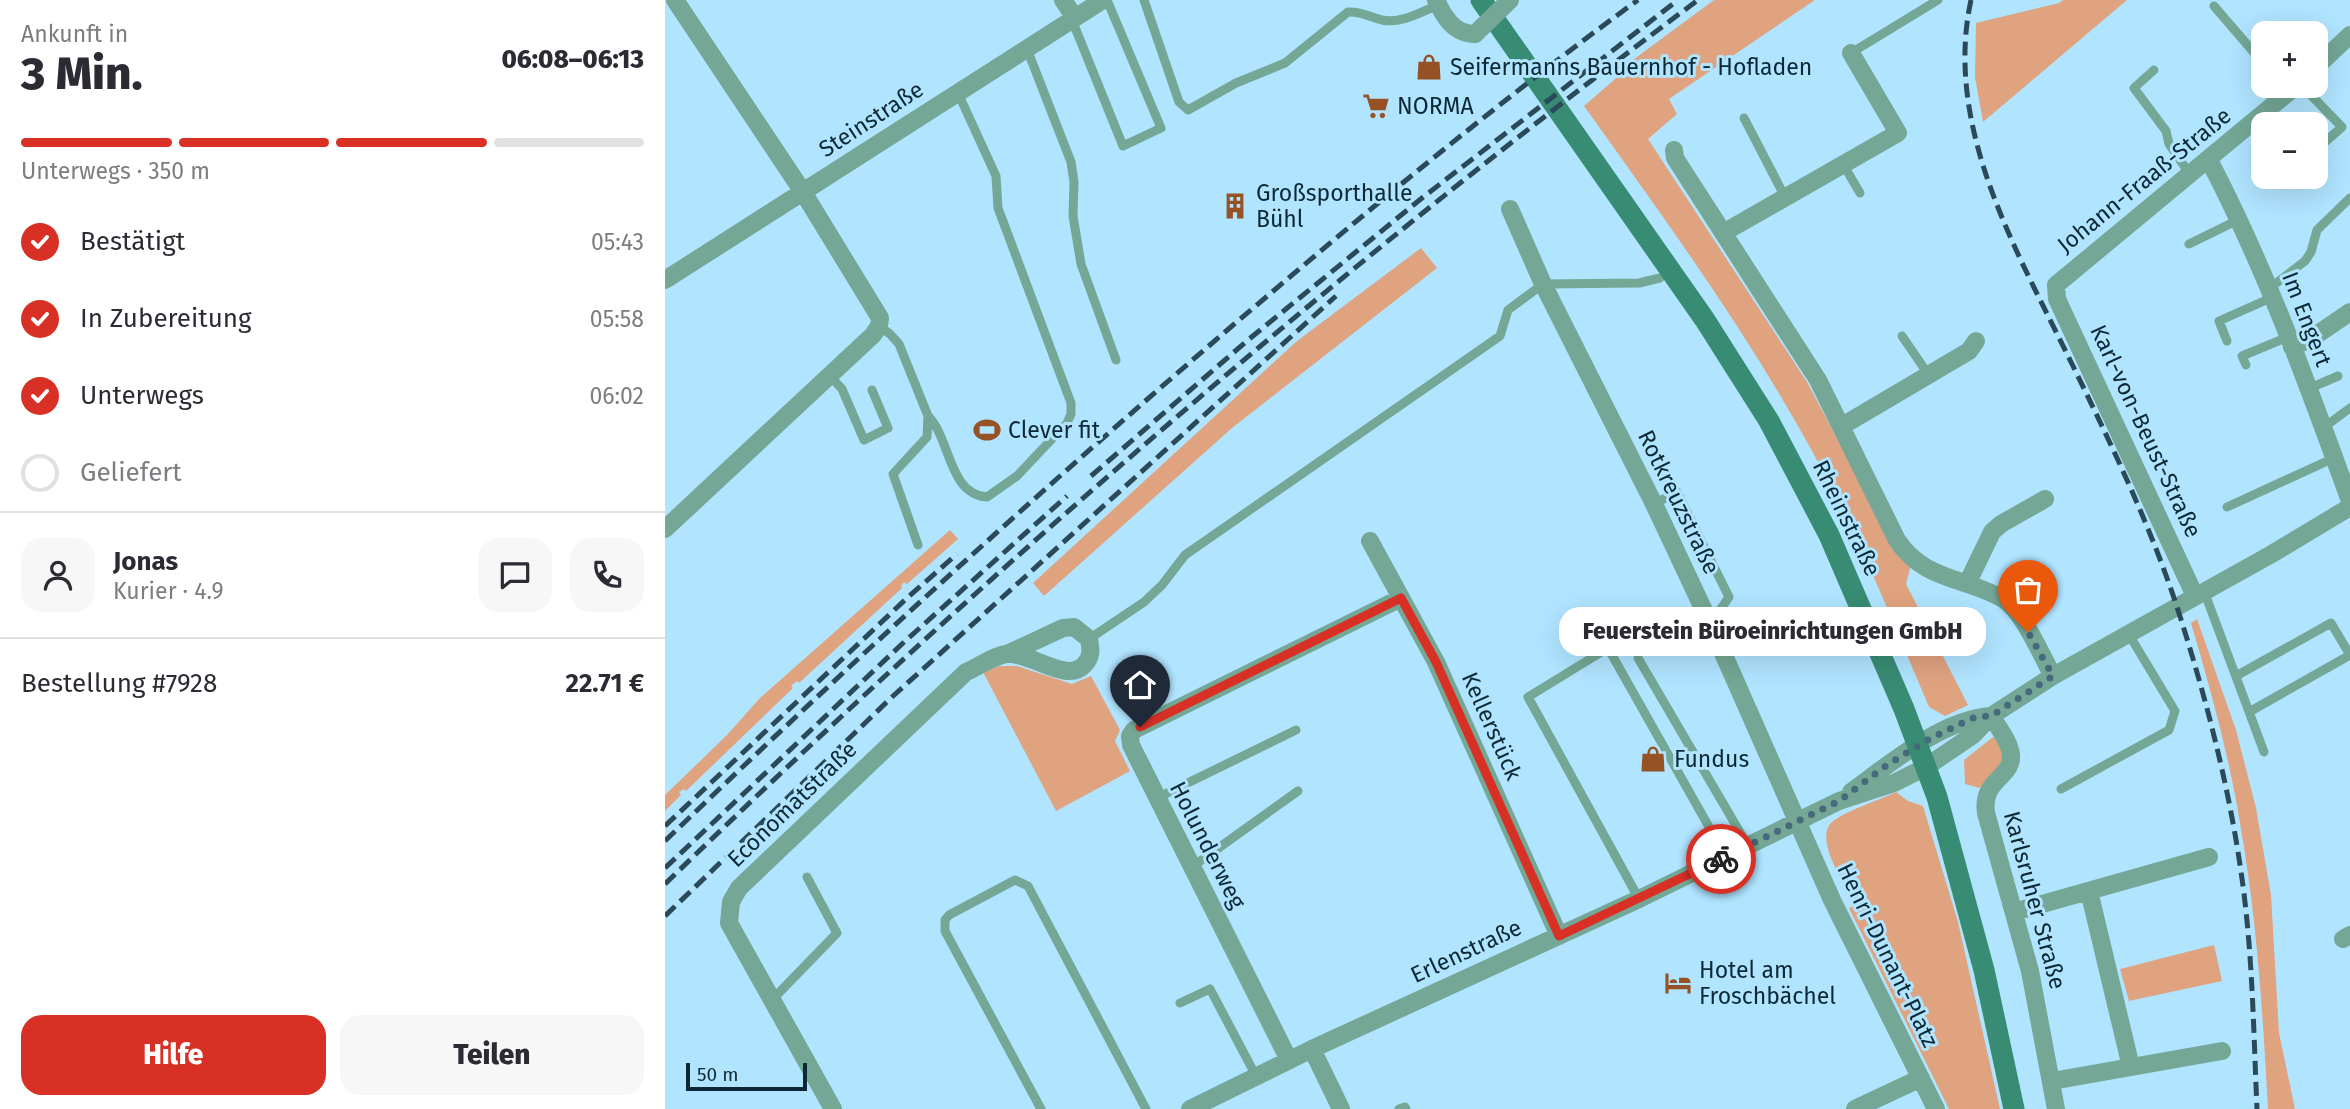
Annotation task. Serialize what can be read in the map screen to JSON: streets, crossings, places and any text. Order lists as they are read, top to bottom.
{
  "streets": {
    "street": [
      "Steinstraße",
      "Johann-Fraaß-Straße",
      "Im Engert",
      "Karl-von-Beust-Straße",
      "Rotkreuzstraße",
      "Rheinstraße",
      "Kellerstück",
      "Economatstraße",
      "Holunderweg",
      "Karlsruher Straße",
      "Erlenstraße",
      "Henri-Dunant-Platz"
    ]
  },
  "crossings": [
    ["Johann-Fraaß-Straße", "Im Engert"],
    ["Johann-Fraaß-Straße", "Karl-von-Beust-Straße"],
    ["Rotkreuzstraße", "Erlenstraße"],
    ["Rotkreuzstraße", "Henri-Dunant-Platz"],
    ["Rheinstraße", "Erlenstraße"],
    ["Kellerstück", "Holunderweg"],
    ["Kellerstück", "Erlenstraße"],
    ["Holunderweg", "Erlenstraße"],
    ["Karlsruher Straße", "Erlenstraße"],
    ["Erlenstraße", "Henri-Dunant-Platz"]
  ],
  "places": {
    "shop": ["Seifermanns Bauernhof - Hofladen", "Fundus"],
    "supermarket": ["NORMA"],
    "building": ["Großsporthalle Bühl"],
    "sports": ["Clever fit"],
    "other": ["Feuerstein Büroeinrichtungen GmbH"],
    "hotel": ["Hotel am Froschbächel"]
  },
  "scale_bar": "50 m",
  "page": {
    "heading": ["3 Min.", "Ankunft in", "06:08–06:13"],
    "panel": [
      "Jonas",
      "Kurier · 4.9",
      "Bestellung #7928",
      "22.71 €"
    ],
    "map_buttons": ["+", "−"],
    "bar": "Unterwegs · 350 m",
    "list": [
      ["Bestätigt", "05:43"],
      ["In Zubereitung", "05:58"],
      ["Unterwegs", "06:02"],
      "Geliefert"
    ],
    "bubble": "Feuerstein Büroeinrichtungen GmbH",
    "buttons": ["Hilfe", "Teilen"],
    "scale": "50 m"
  }
}
